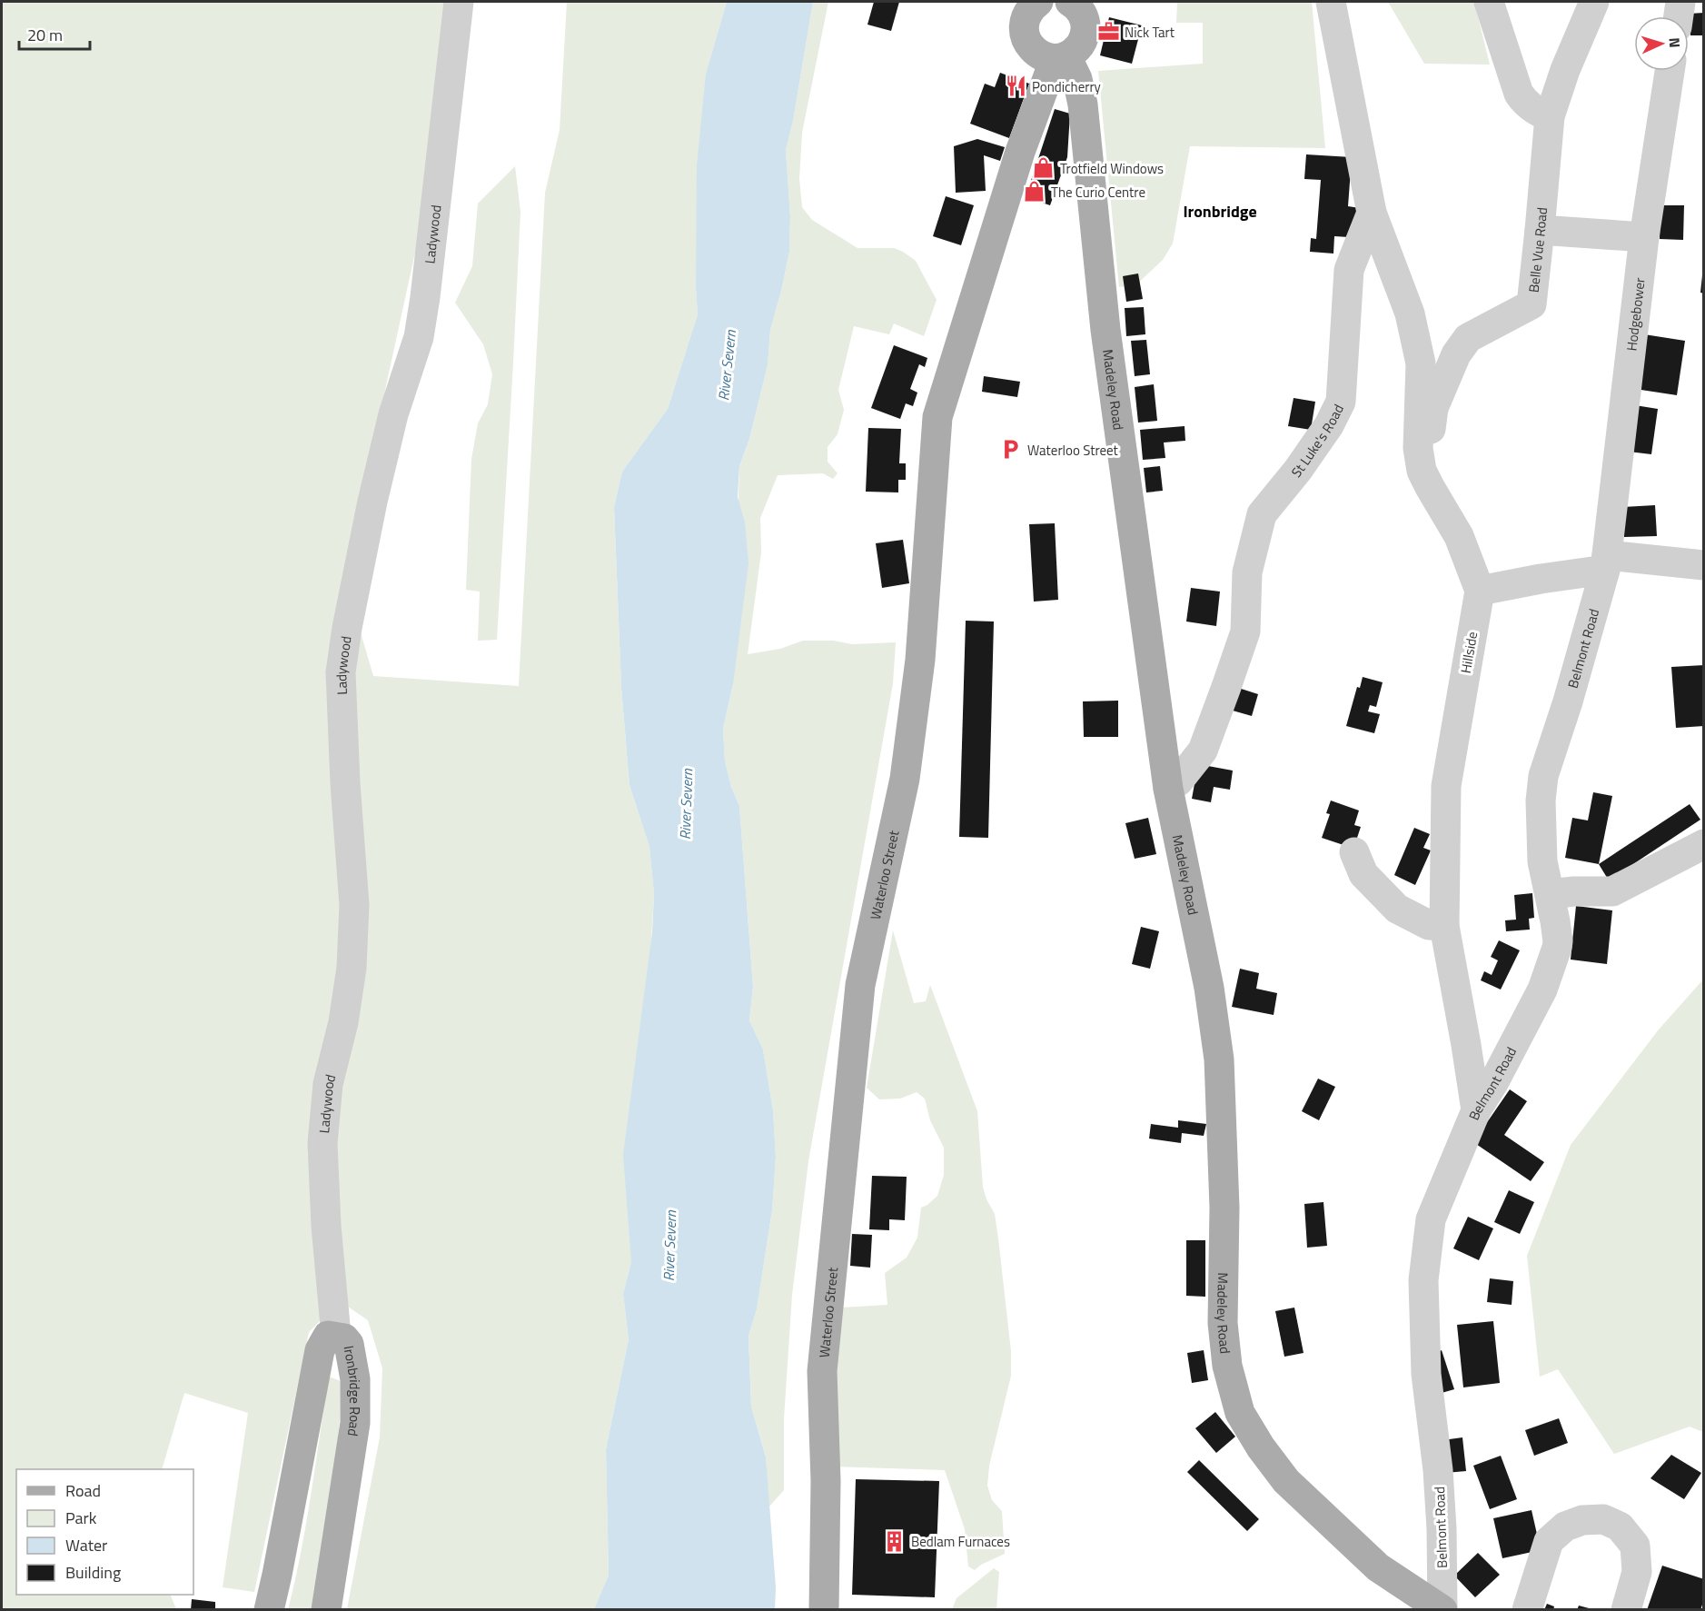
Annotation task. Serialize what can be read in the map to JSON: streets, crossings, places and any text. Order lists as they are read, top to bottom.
{
  "streets": {
    "main road": ["Madeley Road", "Waterloo Street", "Ironbridge Road"],
    "street": [
      "Ladywood",
      "Belle Vue Road",
      "Hodgebower",
      "St Luke's Road",
      "Belmont Road",
      "Hillside"
    ]
  },
  "crossings": [
    ["Ladywood", "Ironbridge Road"],
    ["Hodgebower", "Belmont Road"],
    ["Madeley Road", "St Luke's Road"],
    ["Madeley Road", "Belmont Road"],
    ["Madeley Road", "Waterloo Street"],
    ["Belmont Road", "Hillside"]
  ],
  "districts": ["Ironbridge"],
  "water": ["River Severn"],
  "places": {
    "office": ["Nick Tart"],
    "restaurant": ["Pondicherry"],
    "shop": ["Trotfield Windows", "The Curio Centre"],
    "parking": ["Waterloo Street"],
    "building": ["Bedlam Furnaces"]
  },
  "legend": [
    "Road",
    "Park",
    "Water",
    "Building"
  ],
  "scale_bar": "20 m",
  "north": "right"
}
